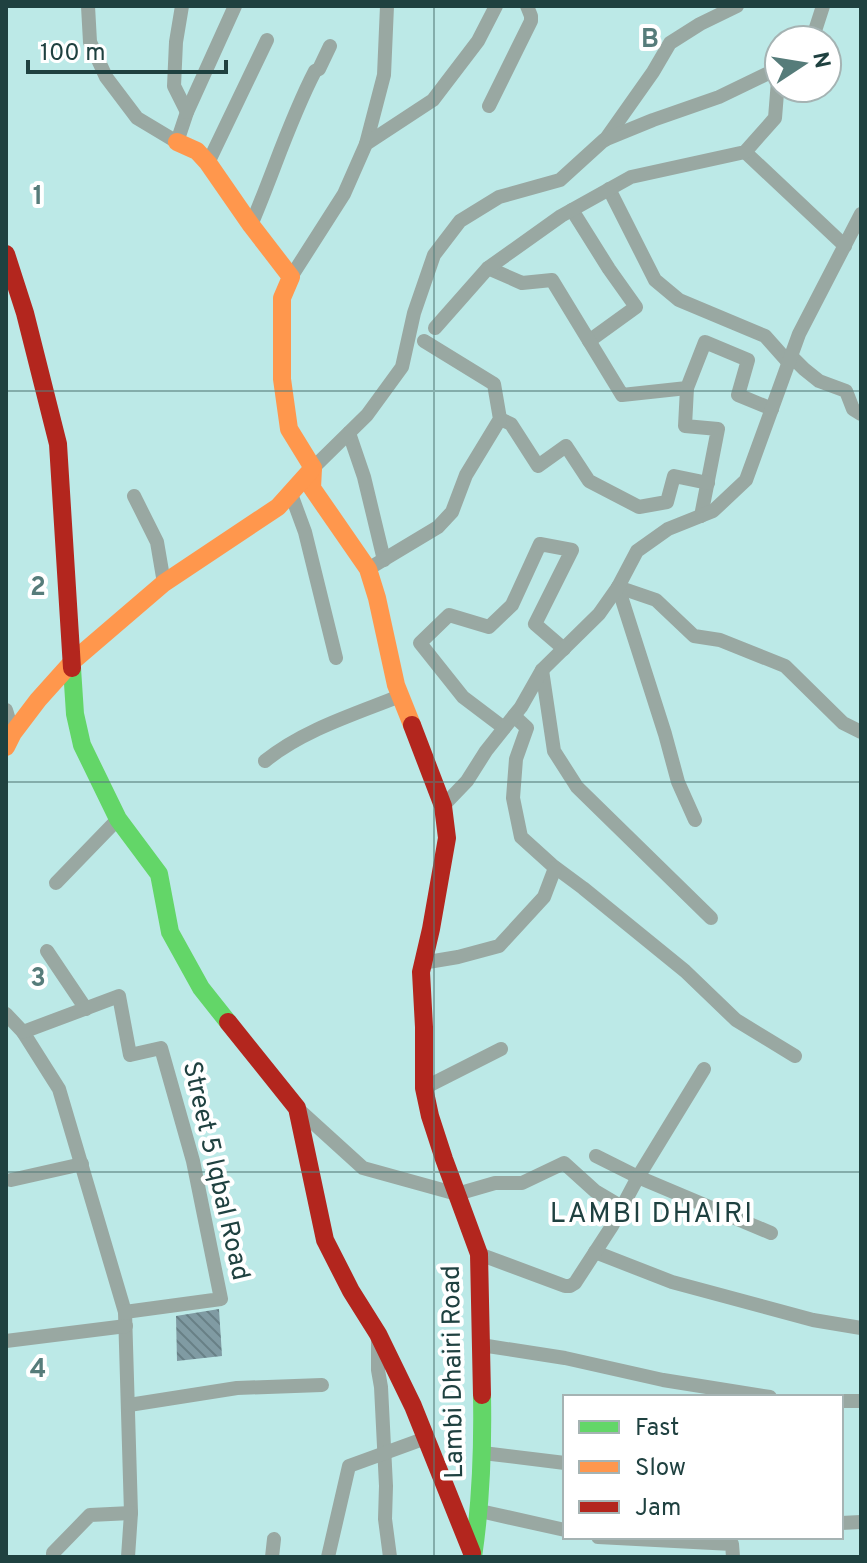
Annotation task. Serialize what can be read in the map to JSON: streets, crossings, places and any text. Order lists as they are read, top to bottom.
{
  "streets": {
    "street": ["Street 5 Iqbal Road", "Lambi Dhairi Road"]
  },
  "districts": ["LAMBI DHAIRI"],
  "legend": ["Fast", "Slow", "Jam"],
  "scale_bar": "100 m",
  "north": "right",
  "grid": {
    "columns": ["B"],
    "rows": [
      "1",
      "2",
      "3",
      "4"
    ]
  }
}
